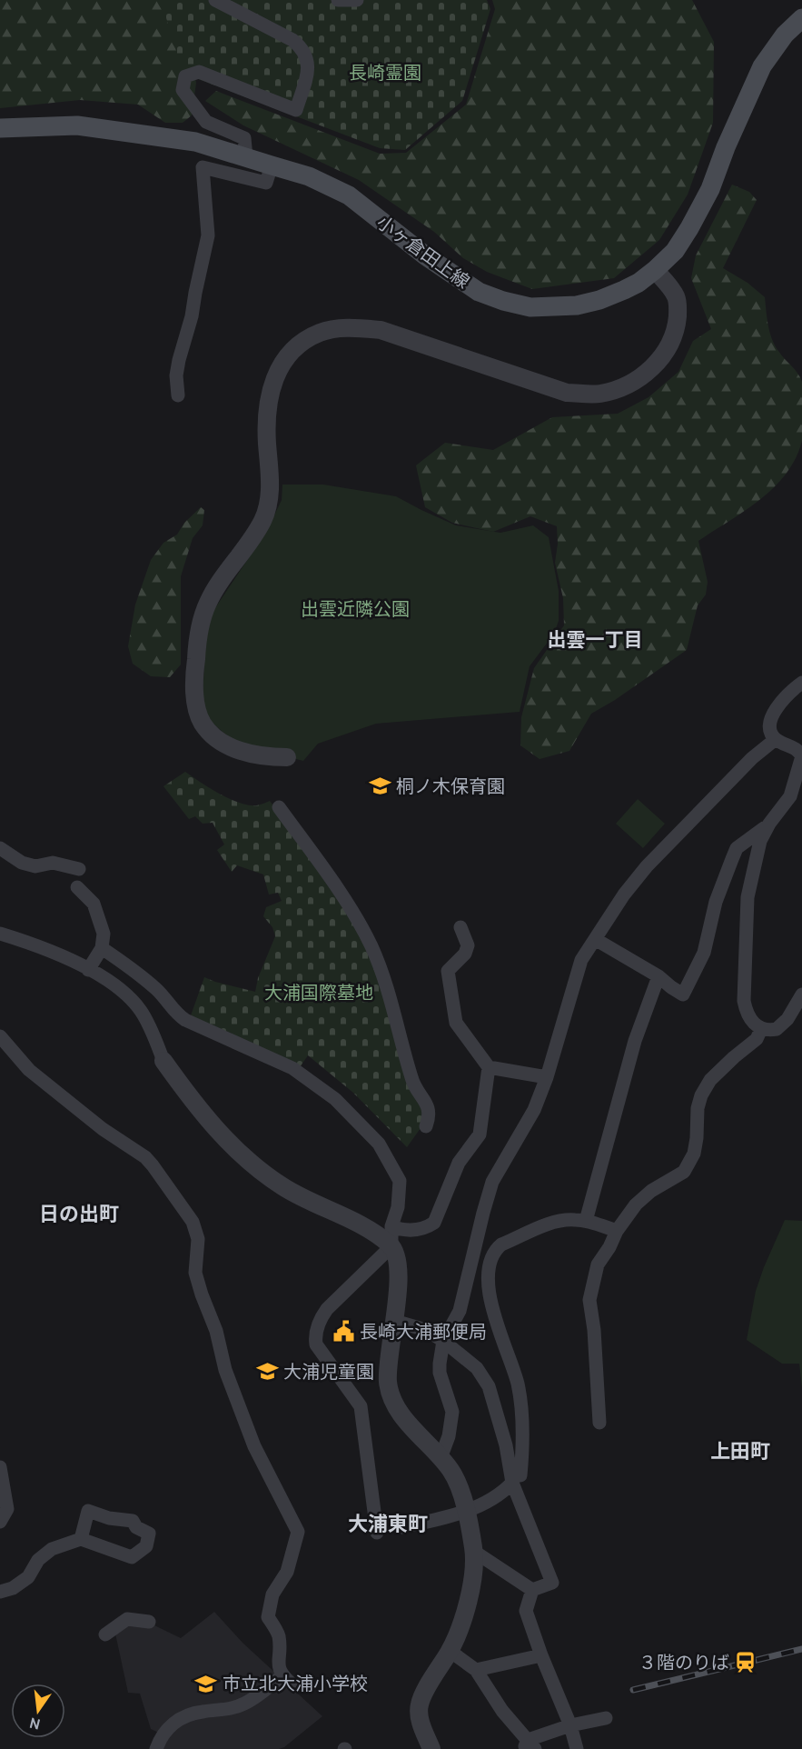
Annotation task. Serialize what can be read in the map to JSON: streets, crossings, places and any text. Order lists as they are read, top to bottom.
{
  "streets": {
    "main road": ["小ヶ倉田上線"]
  },
  "districts": [
    "出雲一丁目",
    "日の出町",
    "上田町",
    "大浦東町"
  ],
  "parks": ["長崎霊園", "出雲近隣公園", "大浦国際墓地"],
  "places": {
    "school or university": ["桐ノ木保育園", "大浦児童園", "市立北大浦小学校"],
    "public building": ["長崎大浦郵便局"],
    "station": ["３階のりば"]
  },
  "north": "bottom"
}
